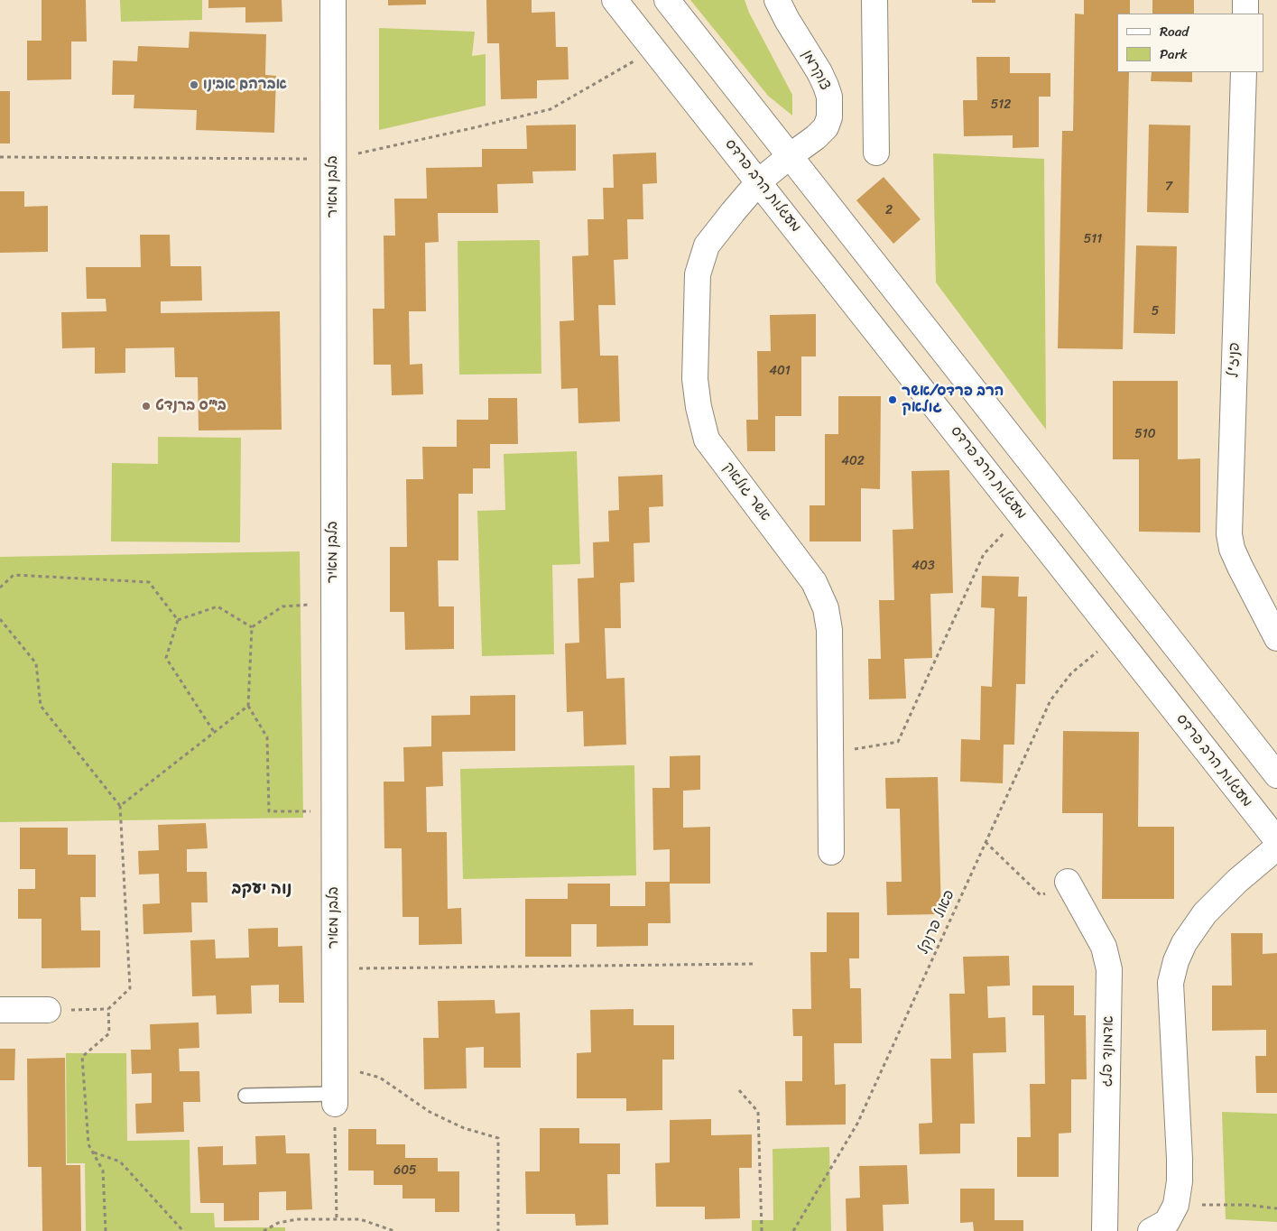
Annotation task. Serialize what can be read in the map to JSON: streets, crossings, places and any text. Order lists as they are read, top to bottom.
{
  "streets": {
    "street": [
      "צוקרמן",
      "מעגלות הרב פרדס",
      "בלבן מאיר",
      "פניז'ל",
      "אשר גולאק",
      "אדמונד פלג"
    ],
    "path": ["פאול פרנקל"]
  },
  "crossings": [
    ["צוקרמן", "אשר גולאק"],
    ["מעגלות הרב פרדס", "אשר גולאק"],
    ["מעגלות הרב פרדס", "פאול פרנקל"]
  ],
  "districts": ["נוה יעקב"],
  "places": ["אברהם אבינו", "הרב פרדס/אשר גולאק", "בי\"ס ברנדט"],
  "house_numbers": [
    "512",
    "7",
    "2",
    "511",
    "5",
    "401",
    "510",
    "402",
    "403",
    "605"
  ],
  "legend": ["Road", "Park"]
}
